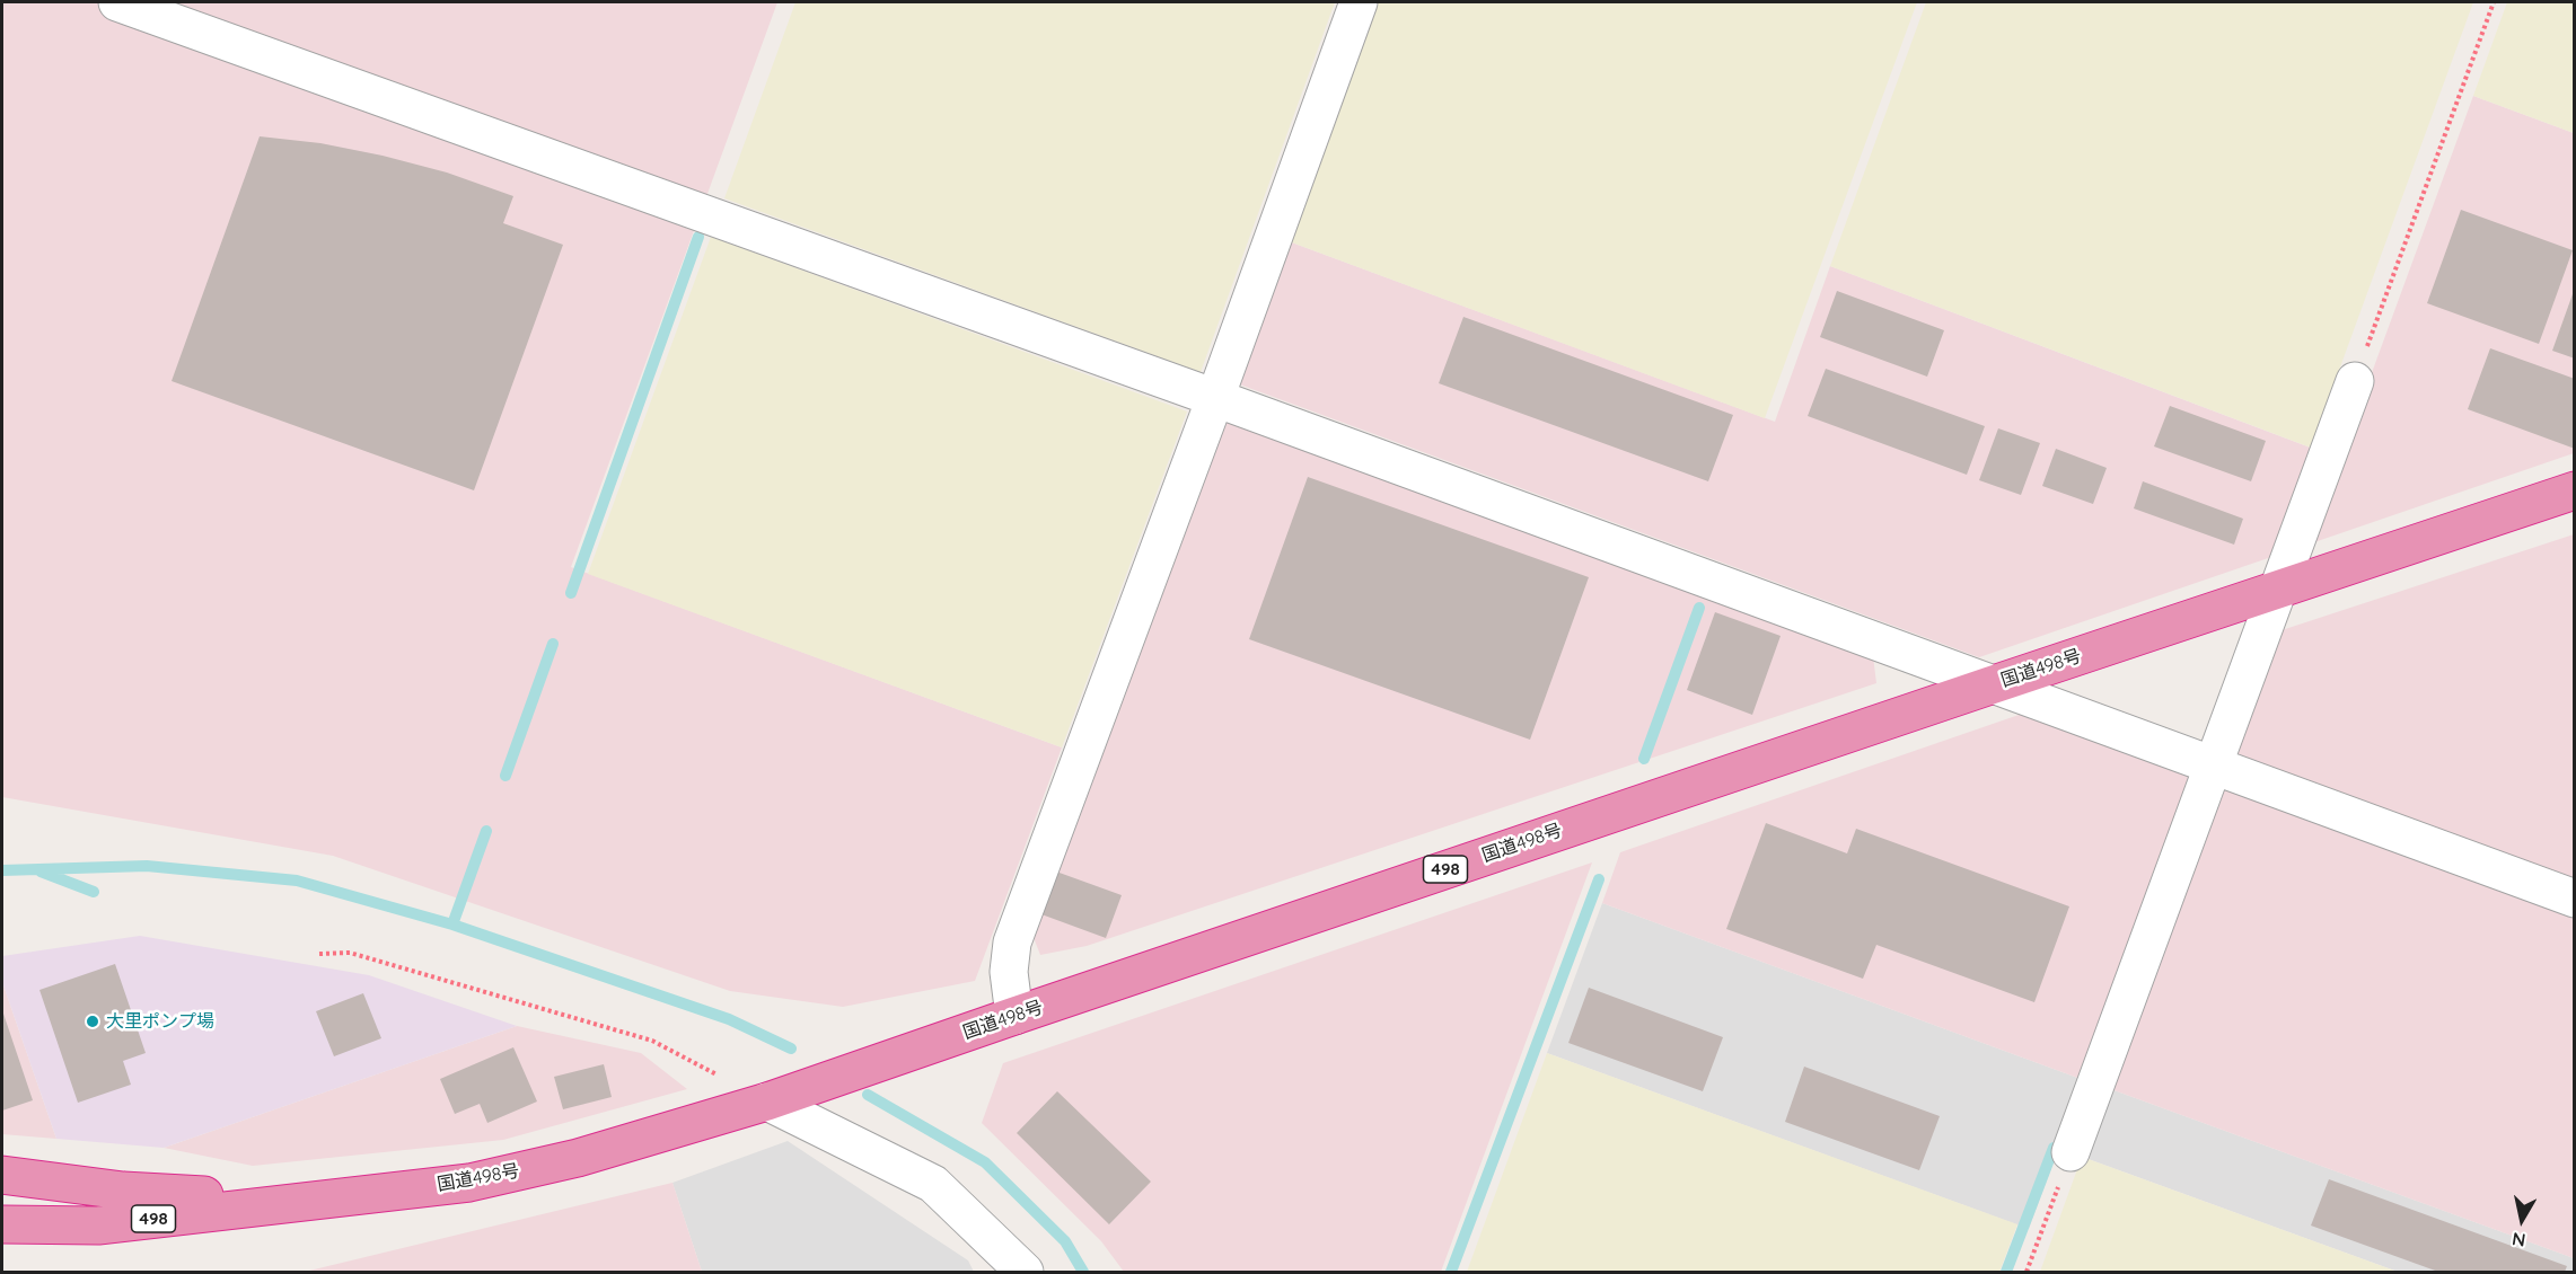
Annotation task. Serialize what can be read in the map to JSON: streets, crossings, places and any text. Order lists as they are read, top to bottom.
{
  "streets": {
    "highway": ["国道498号", "498"]
  },
  "places": ["大里ポンプ場"],
  "north": "bottom"
}
